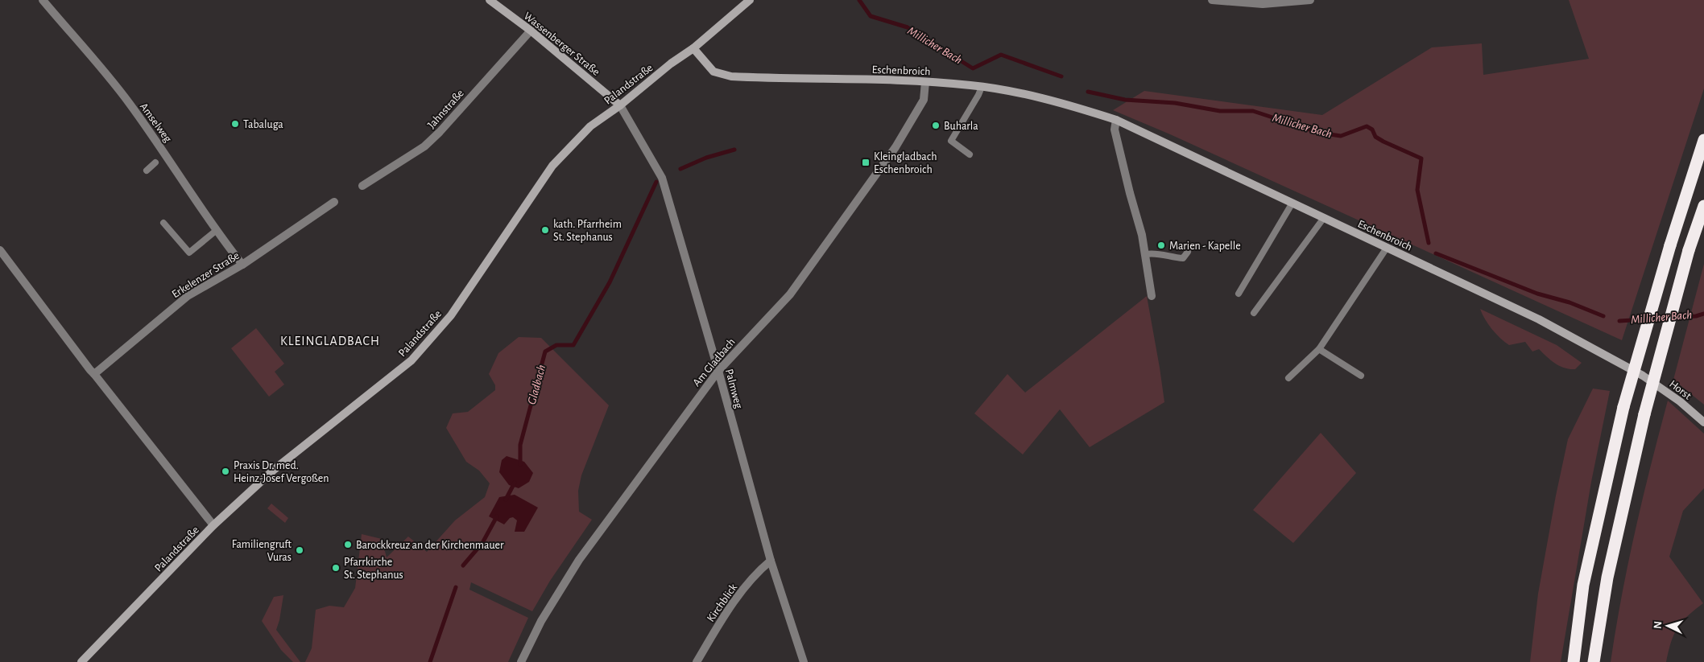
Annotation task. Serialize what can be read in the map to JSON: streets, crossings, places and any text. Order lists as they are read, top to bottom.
{
  "streets": {
    "street": [
      "Wassenberger Straße",
      "Eschenbroich",
      "Palandstraße",
      "Jahnstraße",
      "Amselweg",
      "Erkelenzer Straße",
      "Am Gladbach",
      "Palmweg",
      "Horst",
      "Kirchblick"
    ]
  },
  "crossings": [
    ["Wassenberger Straße", "Palandstraße"],
    ["Wassenberger Straße", "Jahnstraße"],
    ["Wassenberger Straße", "Palmweg"],
    ["Eschenbroich", "Palandstraße"],
    ["Eschenbroich", "Am Gladbach"],
    ["Eschenbroich", "Horst"],
    ["Palandstraße", "Palmweg"],
    ["Amselweg", "Erkelenzer Straße"],
    ["Am Gladbach", "Palmweg"],
    ["Palmweg", "Kirchblick"]
  ],
  "districts": ["KLEINGLADBACH"],
  "water": ["Millicher Bach", "Gladbach"],
  "places": {
    "other": [
      "Tabaluga",
      "Buharla",
      "kath. Pfarrheim St. Stephanus",
      "Marien - Kapelle",
      "Praxis Dr. med. Heinz-Josef Vergoßen",
      "Barockkreuz an der Kirchenmauer",
      "Familiengruft Vuras",
      "Pfarrkirche St. Stephanus"
    ],
    "transit": ["Kleingladbach Eschenbroich"]
  },
  "north": "left"
}
